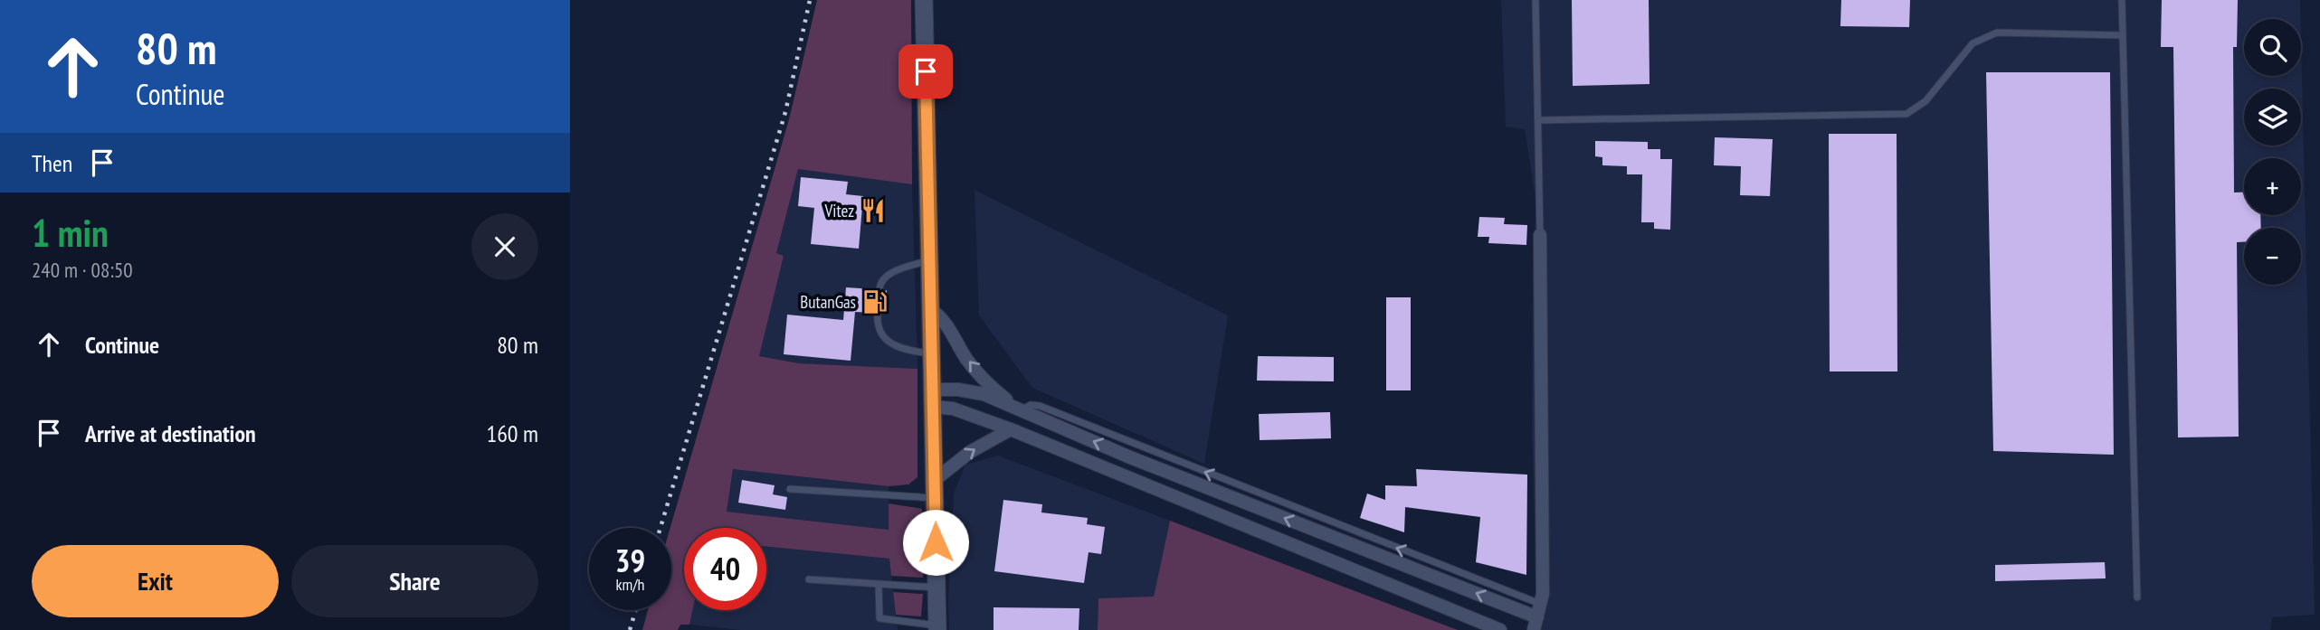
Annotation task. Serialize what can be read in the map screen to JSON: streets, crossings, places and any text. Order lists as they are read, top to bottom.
{
  "places": {
    "restaurant": ["Vitez"],
    "fuel station": ["ButanGas"]
  },
  "page": {
    "turn": ["80 m", "Continue"],
    "map_buttons": ["+", "−"],
    "then": "Then",
    "heading": ["1 min", "240 m · 08:50"],
    "list": [
      {
        "name": "Continue",
        "value": "80 m"
      },
      {
        "name": "Arrive at destination",
        "value": "160 m"
      }
    ],
    "speed": "39 km/h",
    "limit": "40",
    "buttons": ["Exit", "Share"]
  }
}
